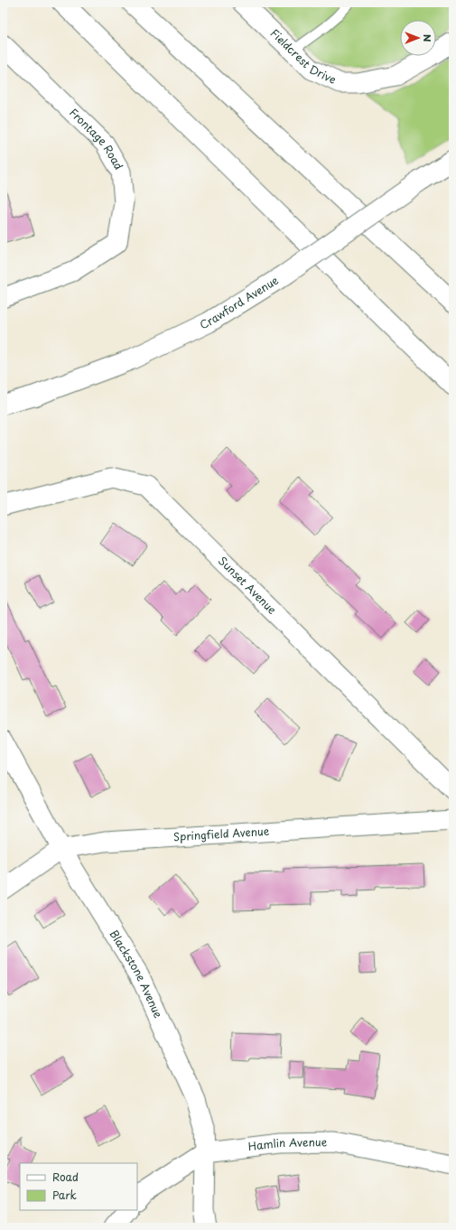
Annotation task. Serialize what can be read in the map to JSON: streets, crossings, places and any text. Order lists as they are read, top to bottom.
{
  "streets": {
    "main road": ["Crawford Avenue"],
    "street": [
      "Fieldcrest Drive",
      "Frontage Road",
      "Sunset Avenue",
      "Springfield Avenue",
      "Blackstone Avenue",
      "Hamlin Avenue"
    ]
  },
  "crossings": [
    ["Springfield Avenue", "Blackstone Avenue"],
    ["Blackstone Avenue", "Hamlin Avenue"]
  ],
  "legend": ["Road", "Park"],
  "north": "right"
}
